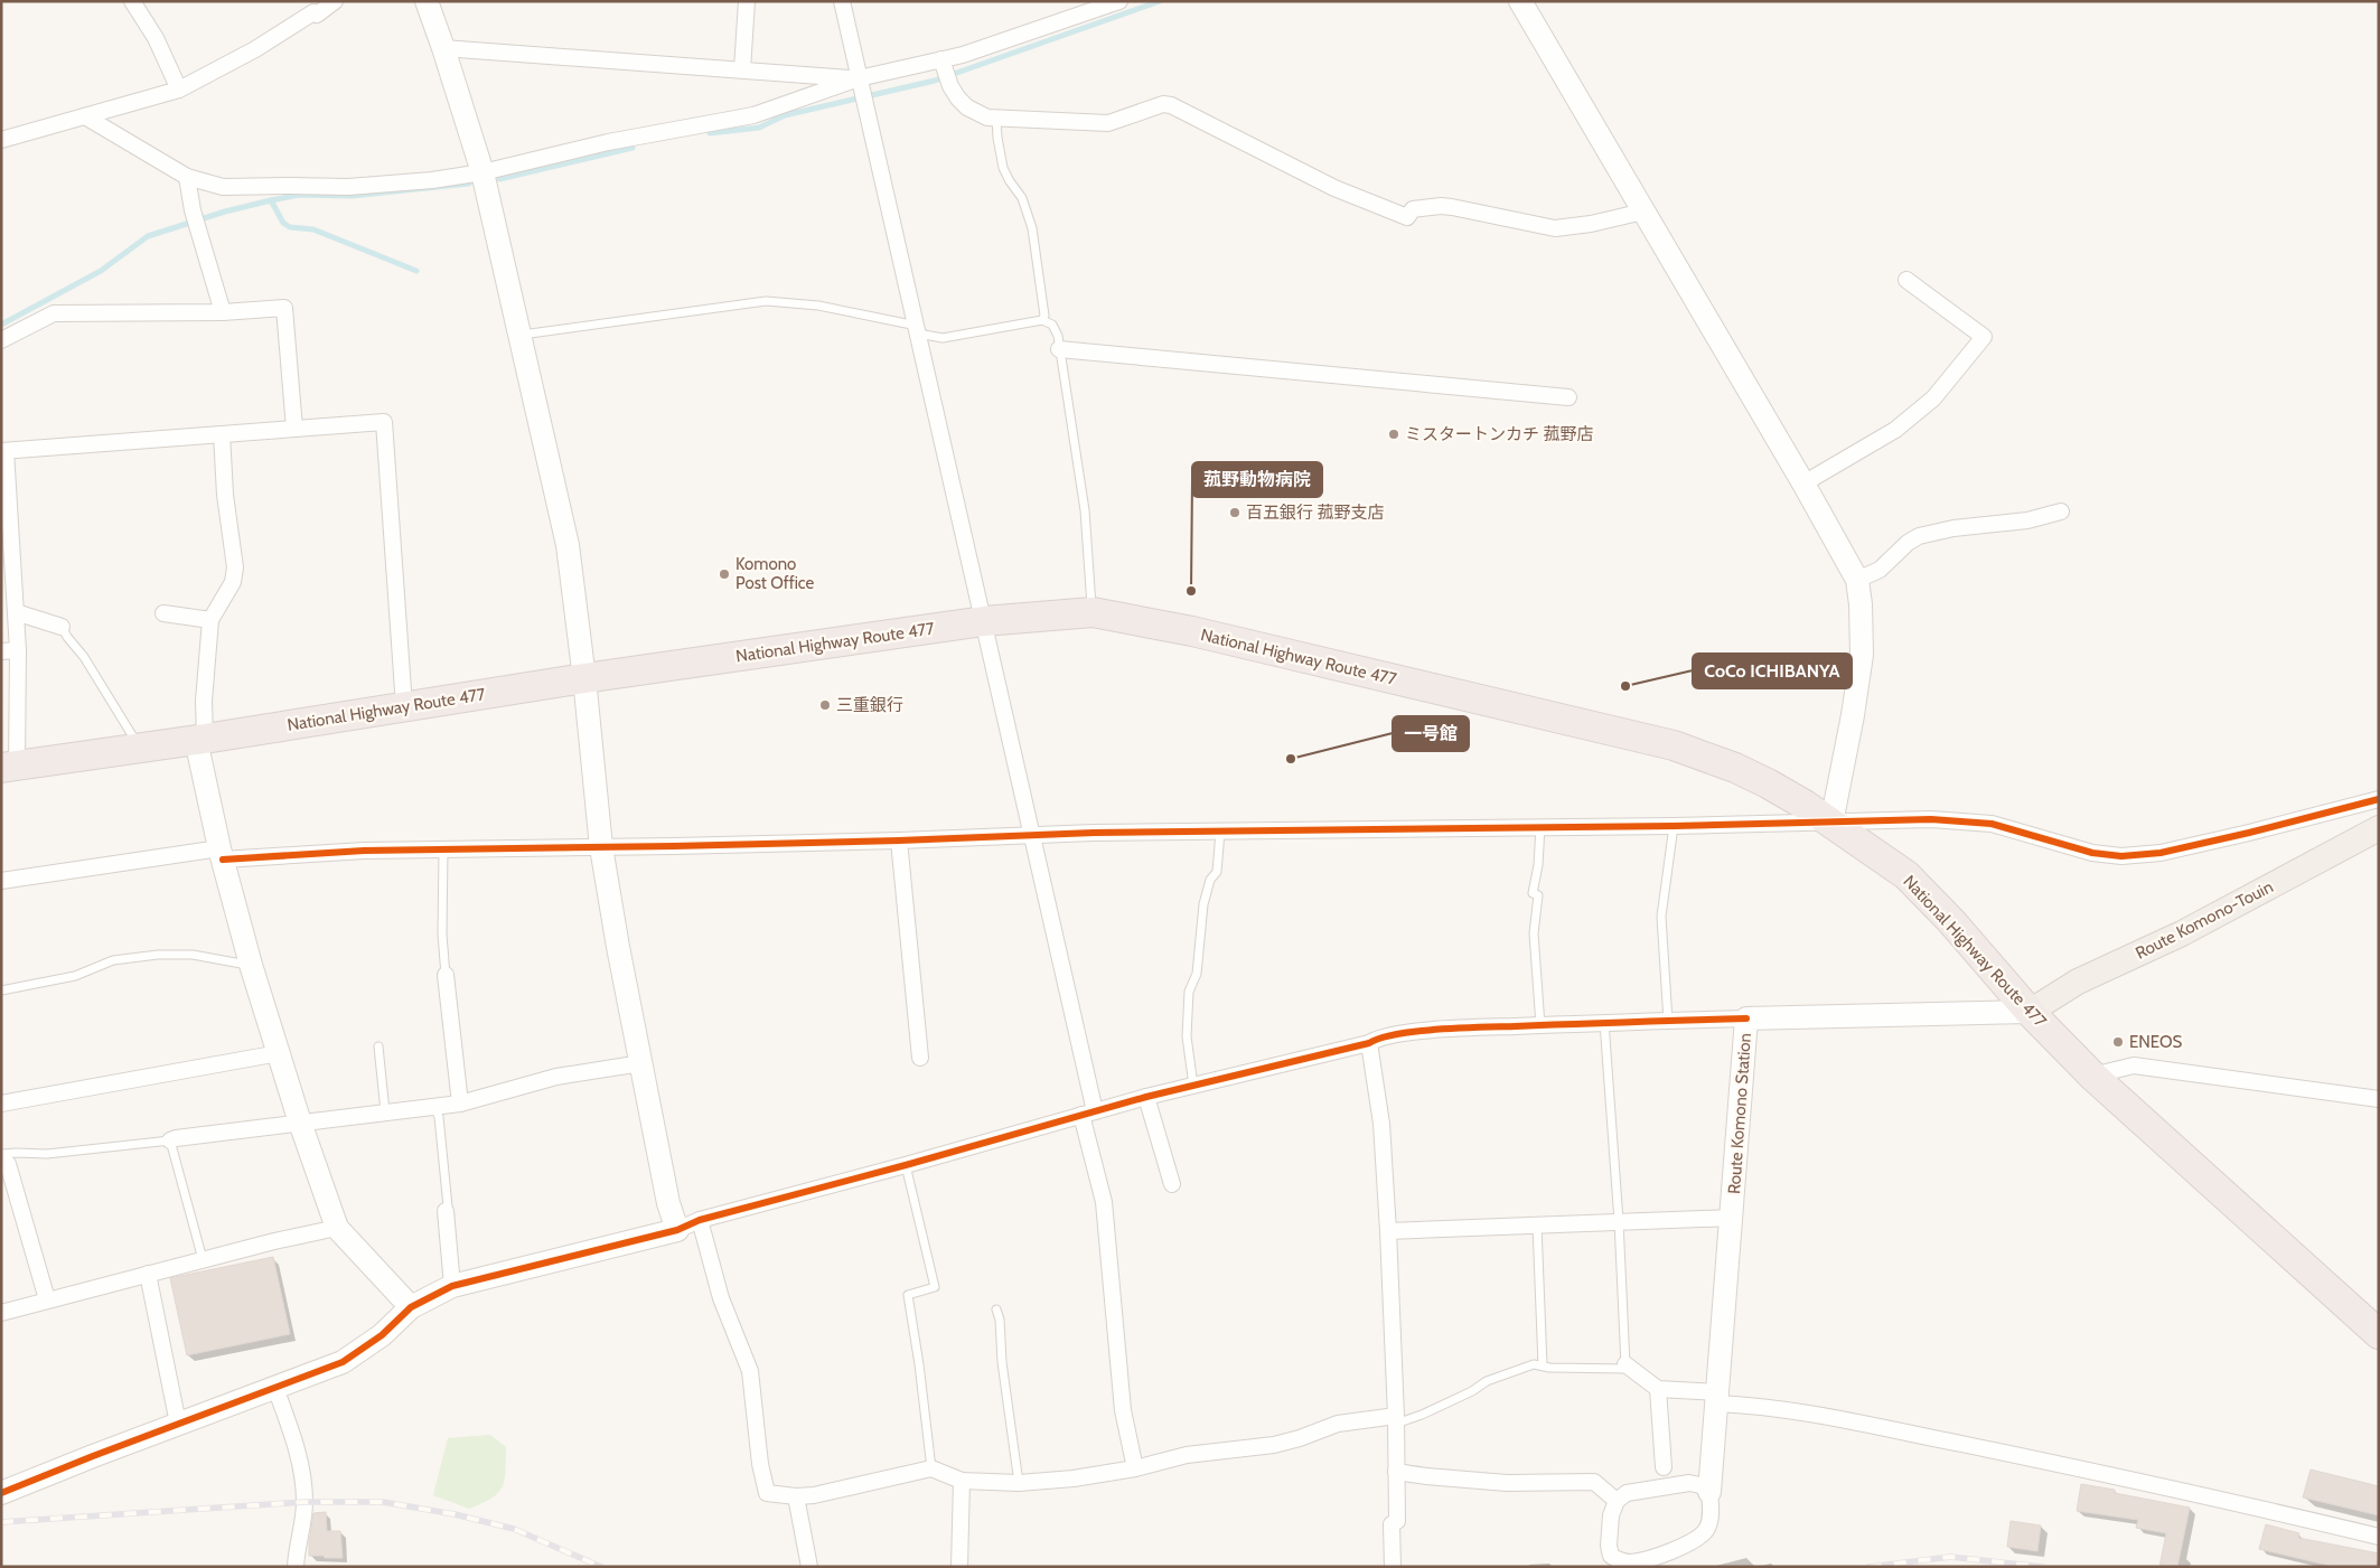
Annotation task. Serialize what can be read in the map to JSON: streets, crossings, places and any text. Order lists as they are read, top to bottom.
{
  "streets": {
    "highway": ["National Highway Route 477"],
    "main road": ["Route Komono-Touin"],
    "street": ["Route Komono Station"]
  },
  "crossings": [
    ["National Highway Route 477", "Route Komono-Touin"],
    ["National Highway Route 477", "Route Komono Station"],
    ["Route Komono-Touin", "Route Komono Station"]
  ],
  "places": [
    "ミスタートンカチ 菰野店",
    "百五銀行 菰野支店",
    "Komono Post Office",
    "菰野動物病院",
    "CoCo ICHIBANYA",
    "三重銀行",
    "一号館",
    "ENEOS"
  ]
}
